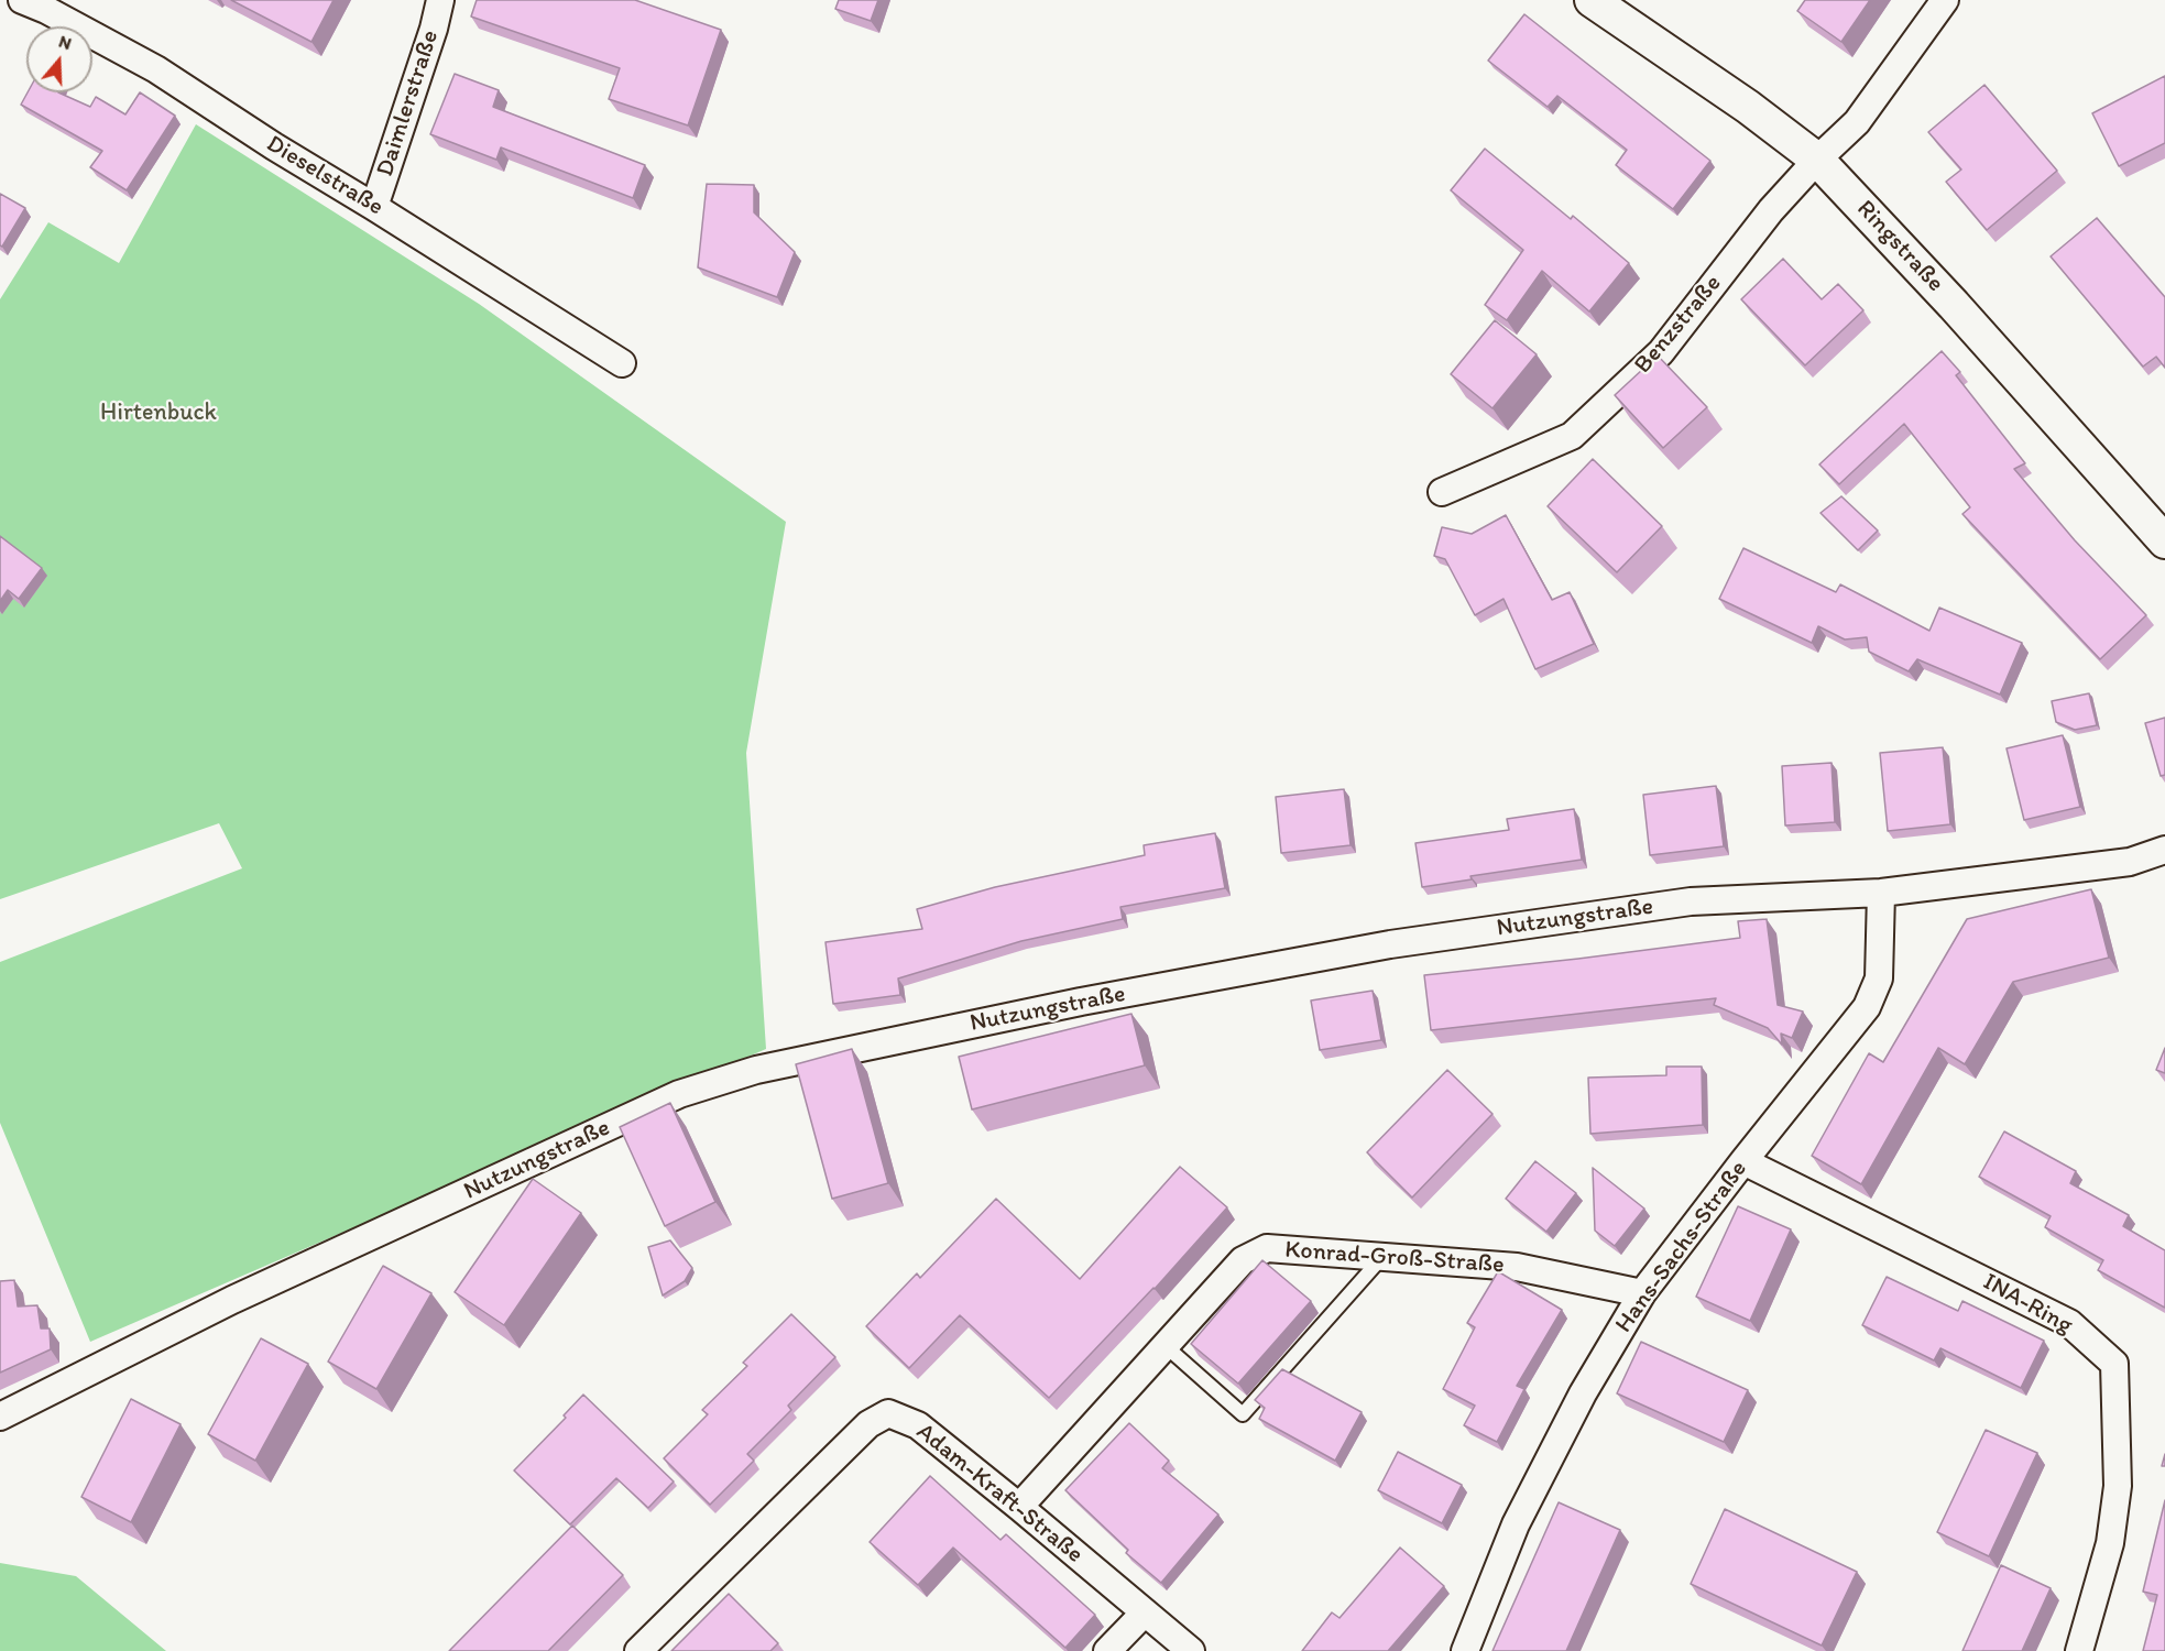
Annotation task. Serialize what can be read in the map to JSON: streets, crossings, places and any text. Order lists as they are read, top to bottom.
{
  "streets": {
    "street": [
      "Daimlerstraße",
      "Dieselstraße",
      "Ringstraße",
      "Benzstraße",
      "Nutzungstraße",
      "Hans-Sachs-Straße",
      "Konrad-Groß-Straße",
      "INA-Ring",
      "Adam-Kraft-Straße"
    ]
  },
  "crossings": [
    ["Daimlerstraße", "Dieselstraße"],
    ["Ringstraße", "Benzstraße"],
    ["Nutzungstraße", "Hans-Sachs-Straße"],
    ["Hans-Sachs-Straße", "Konrad-Groß-Straße"],
    ["Hans-Sachs-Straße", "INA-Ring"],
    ["Konrad-Groß-Straße", "Adam-Kraft-Straße"]
  ],
  "parks": ["Hirtenbuck"],
  "north": "top"
}
